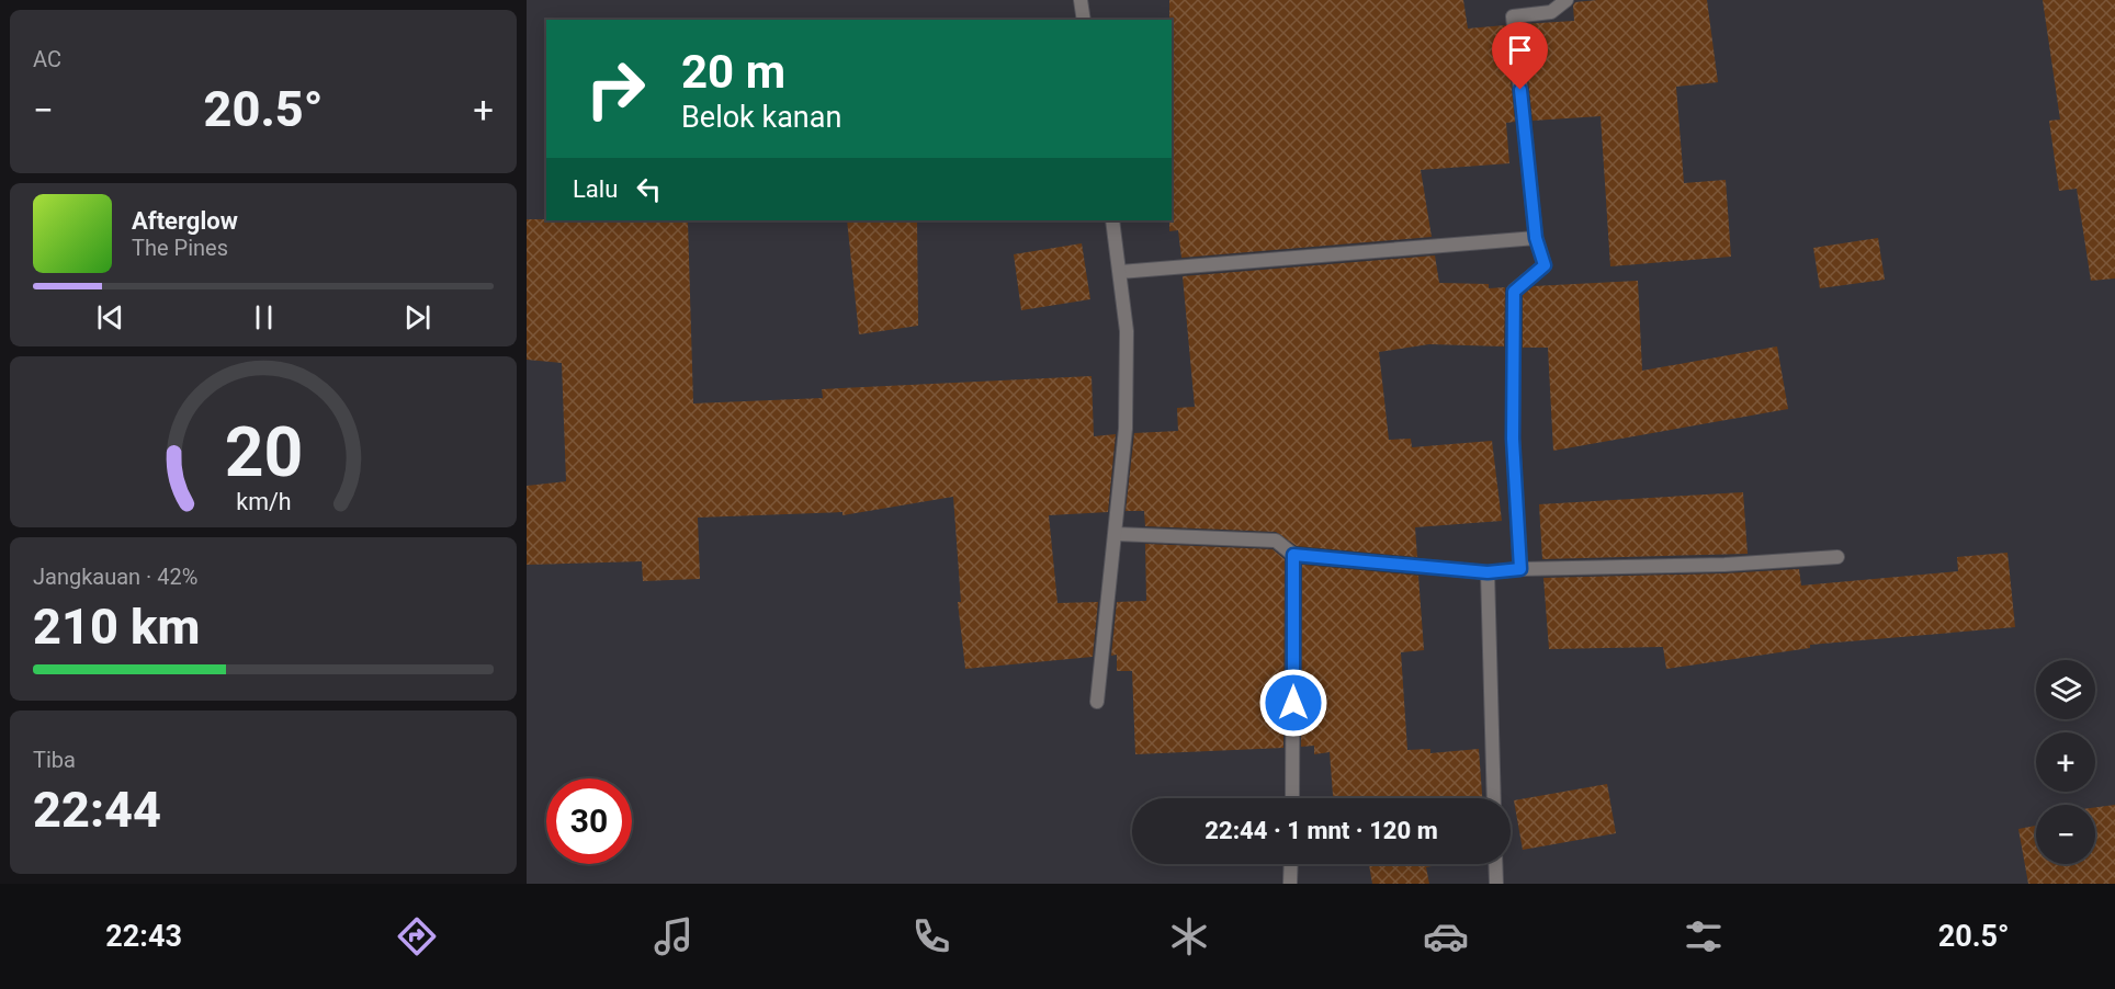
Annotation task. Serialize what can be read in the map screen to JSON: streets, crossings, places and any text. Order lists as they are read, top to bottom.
{
  "page": {
    "tile": [
      "AC",
      ["Jangkauan · 42%", "210 km"],
      ["Tiba", "22:44"]
    ],
    "turn": ["20 m", "Belok kanan"],
    "heat": ["−", "20.5°", "+"],
    "then": "Lalu",
    "song": ["Afterglow", "The Pines"],
    "map_buttons": ["+", "−"],
    "limit": "30",
    "trip": "22:44 · 1 mnt · 120 m",
    "tabs": ["22:43", "20.5°"],
    "gauge": ["20", "km/h"]
  }
}
